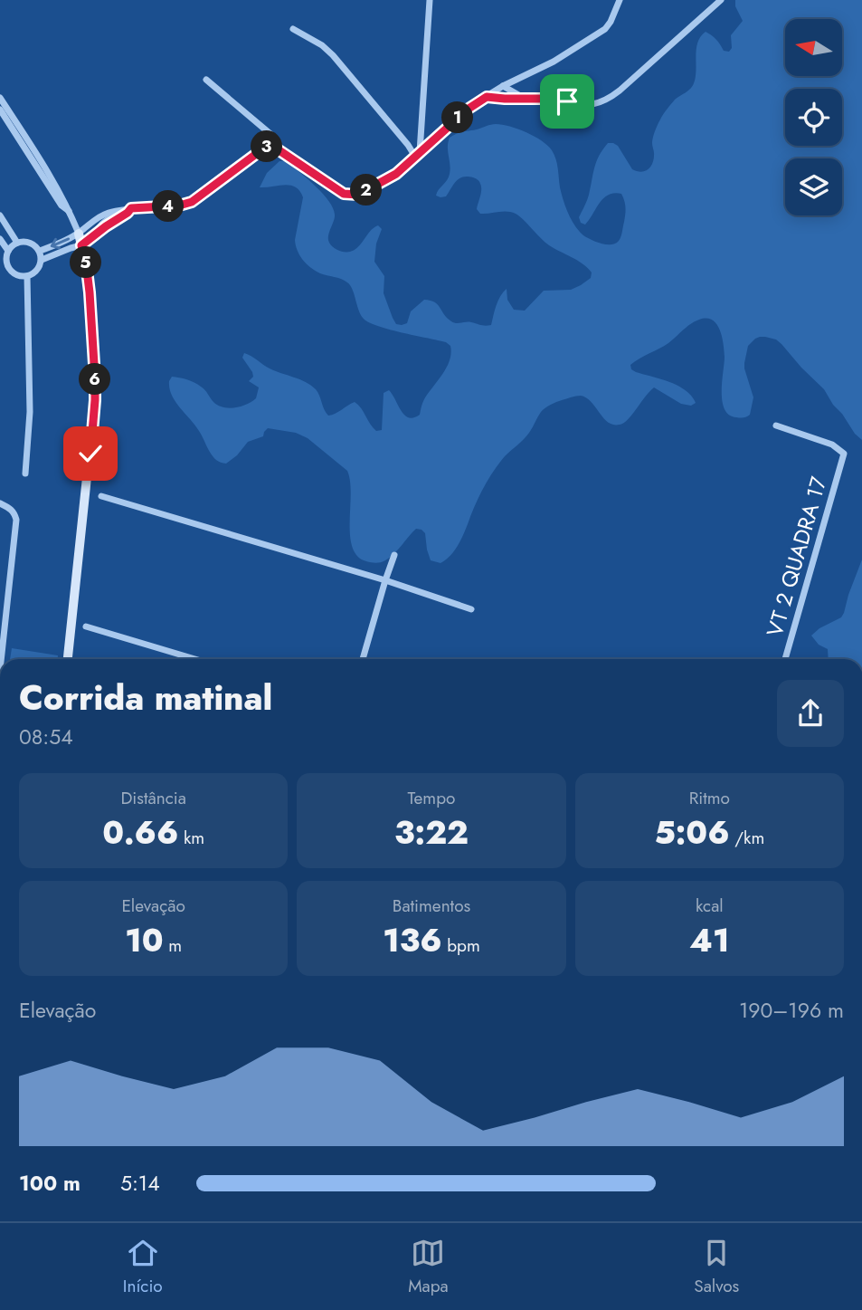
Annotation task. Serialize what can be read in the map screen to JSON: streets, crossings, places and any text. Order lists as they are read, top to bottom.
{
  "streets": {
    "street": ["VT 2 QUADRA 17"]
  },
  "north": "left",
  "page": {
    "pins": [
      "1",
      "3",
      "2",
      "4",
      "5",
      "6"
    ],
    "heading": ["Corrida matinal", "08:54"],
    "stats": [
      ["Distância", "0.66 km"],
      ["Tempo", "3:22"],
      ["Ritmo", "5:06 /km"],
      ["Elevação", "10 m"],
      ["Batimentos", "136 bpm"],
      ["kcal", "41"]
    ],
    "chart": ["Elevação", "190–196 m"],
    "list": [
      {
        "name": "100 m",
        "note": "5:14"
      }
    ],
    "tabs": ["Início", "Mapa", "Salvos"]
  }
}
